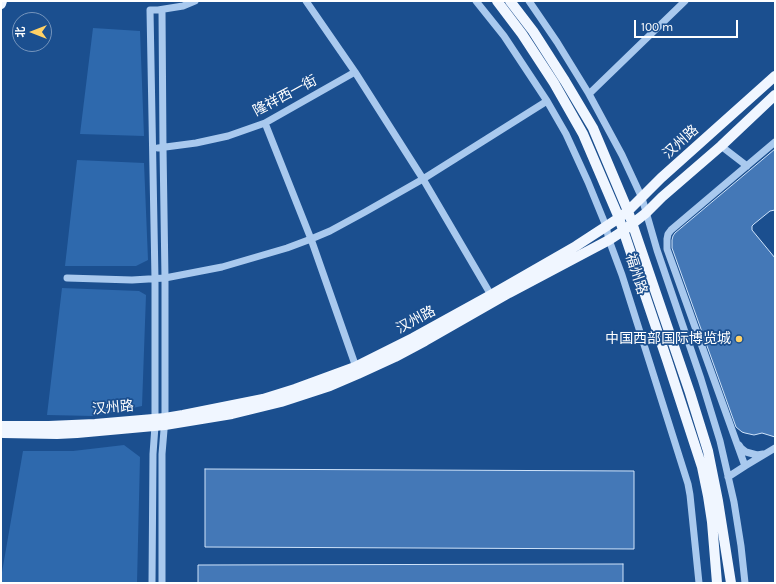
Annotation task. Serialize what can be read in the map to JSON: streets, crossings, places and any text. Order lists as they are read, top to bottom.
{
  "streets": {
    "main road": ["汉州路", "福州路"],
    "street": ["隆祥西一街"]
  },
  "crossings": [
    ["汉州路", "福州路"]
  ],
  "places": ["中国西部国际博览城"],
  "scale_bar": "100 m",
  "north": "left"
}
